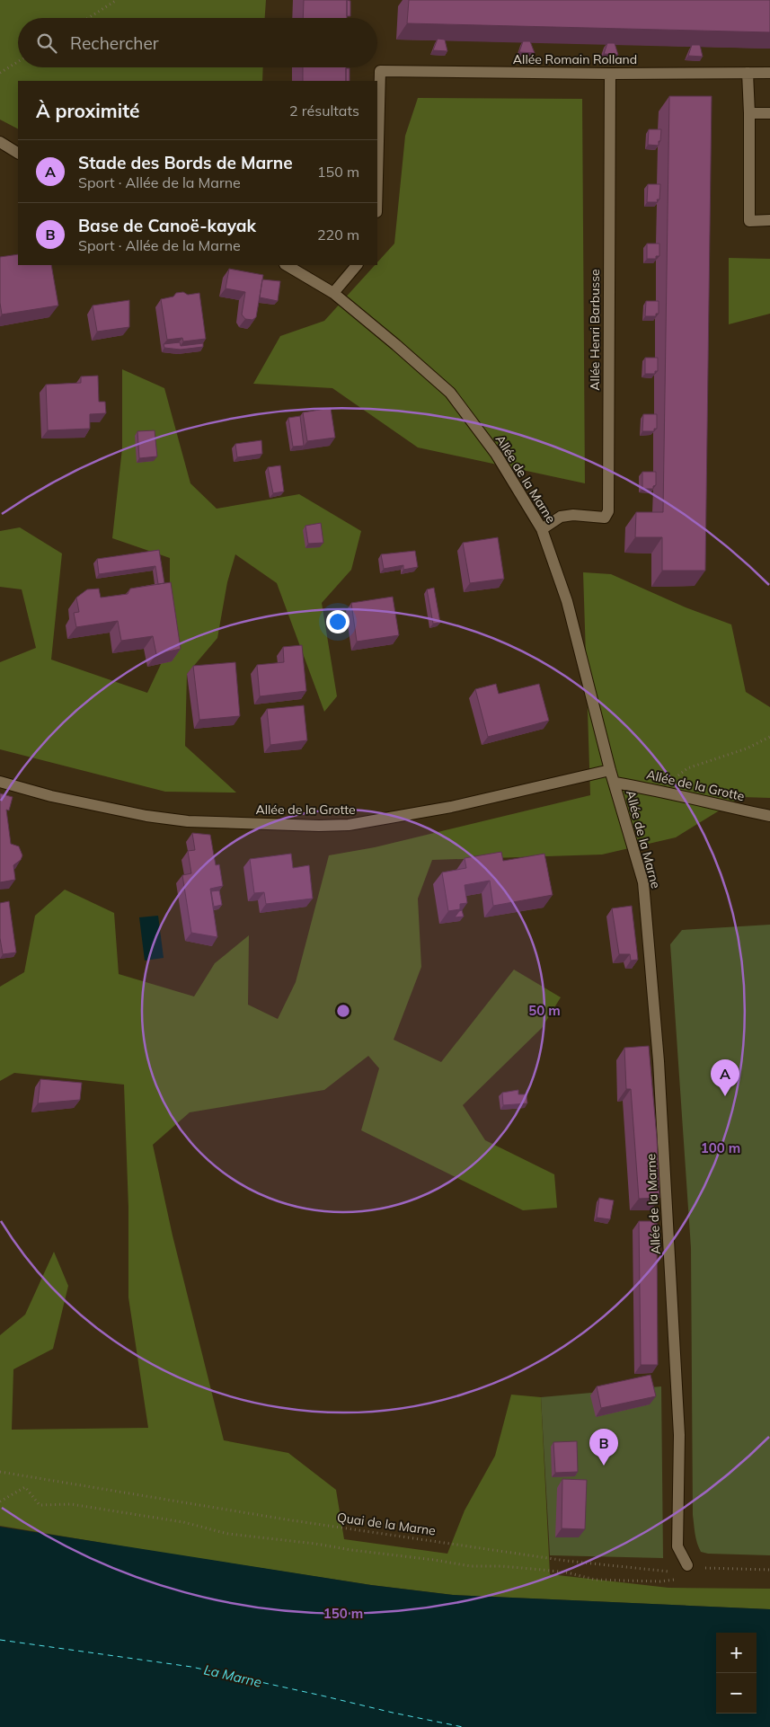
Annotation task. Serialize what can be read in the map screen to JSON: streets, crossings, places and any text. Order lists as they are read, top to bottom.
{
  "streets": {
    "street": [
      "Allée Romain Rolland",
      "Allée Henri Barbusse",
      "Allée de la Marne",
      "Allée de la Grotte"
    ],
    "path": ["Quai de la Marne"]
  },
  "crossings": [
    ["Allée Romain Rolland", "Allée Henri Barbusse"],
    ["Allée Henri Barbusse", "Allée de la Marne"],
    ["Allée de la Marne", "Allée de la Grotte"],
    ["Allée de la Marne", "Quai de la Marne"]
  ],
  "water": ["La Marne"],
  "page": {
    "search": "Rechercher",
    "heading": ["À proximité", "2 résultats"],
    "list": [
      {
        "mark": "A",
        "name": "Stade des Bords de Marne",
        "note": "Sport · Allée de la Marne",
        "value": "150 m"
      },
      {
        "mark": "B",
        "name": "Base de Canoë-kayak",
        "note": "Sport · Allée de la Marne",
        "value": "220 m"
      }
    ],
    "pins": ["A", "B"],
    "map_buttons": ["+", "−"]
  },
  "rings": ["50 m", "100 m", "150 m"]
}
